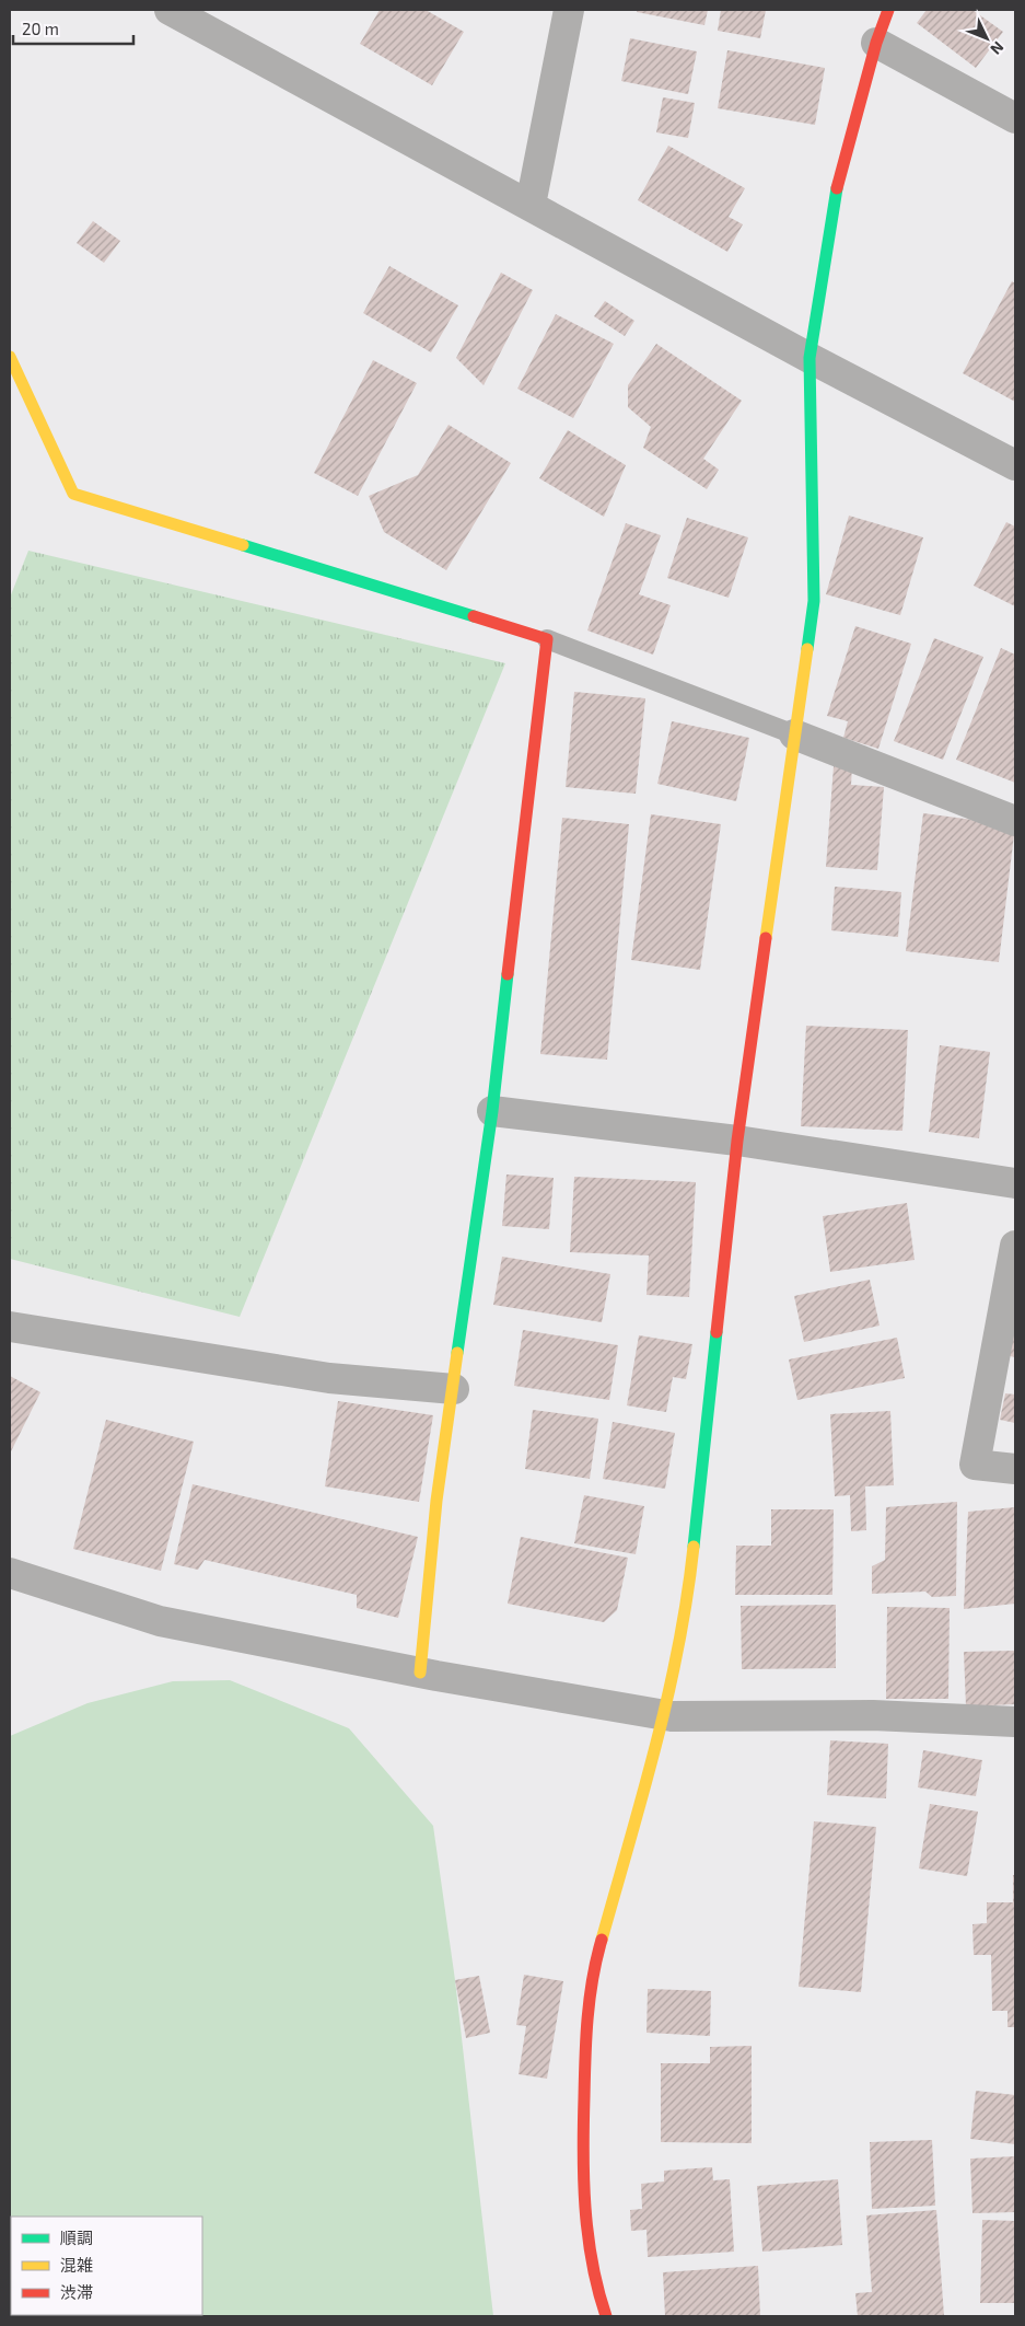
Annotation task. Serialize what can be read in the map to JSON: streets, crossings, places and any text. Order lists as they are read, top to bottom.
{
  "legend": ["順調", "混雑", "渋滞"],
  "scale_bar": "20 m",
  "north": "bottom right"
}
